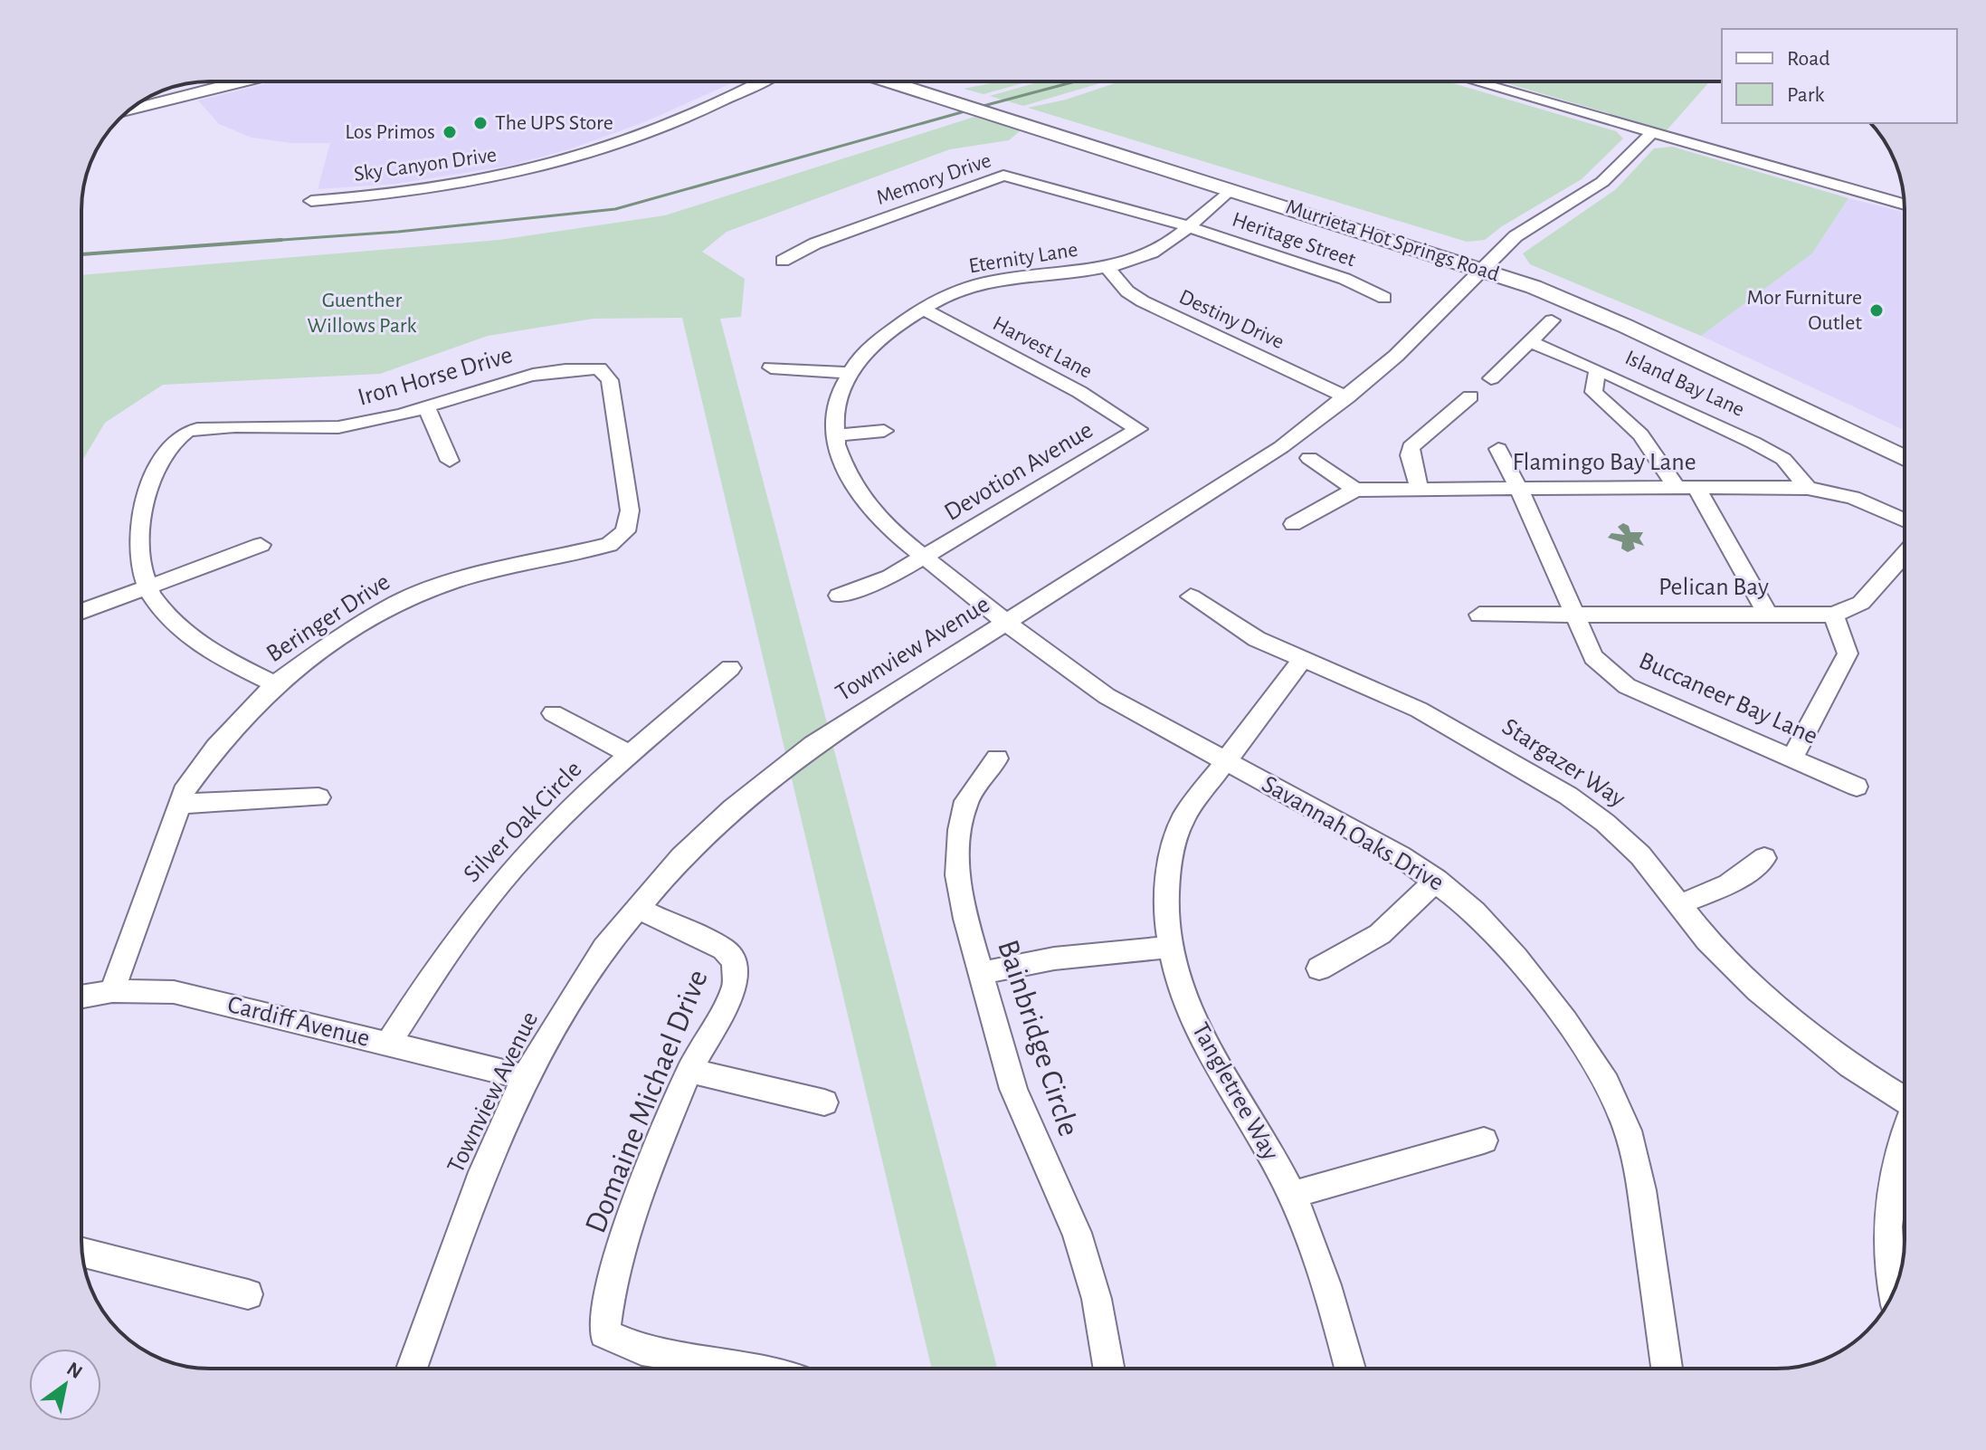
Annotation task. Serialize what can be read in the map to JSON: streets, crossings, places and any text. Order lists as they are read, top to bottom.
{
  "streets": {
    "main road": ["Murrieta Hot Springs Road"],
    "street": [
      "Sky Canyon Drive",
      "Memory Drive",
      "Heritage Street",
      "Eternity Lane",
      "Destiny Drive",
      "Harvest Lane",
      "Iron Horse Drive",
      "Island Bay Lane",
      "Flamingo Bay Lane",
      "Devotion Avenue",
      "Pelican Bay",
      "Beringer Drive",
      "Townview Avenue",
      "Buccaneer Bay Lane",
      "Stargazer Way",
      "Silver Oak Circle",
      "Savannah Oaks Drive",
      "Cardiff Avenue",
      "Bainbridge Circle",
      "Tangletree Way",
      "Domaine Michael Drive"
    ]
  },
  "crossings": [
    ["Memory Drive", "Heritage Street"],
    ["Memory Drive", "Eternity Lane"],
    ["Heritage Street", "Eternity Lane"],
    ["Murrieta Hot Springs Road", "Eternity Lane"],
    ["Murrieta Hot Springs Road", "Townview Avenue"],
    ["Eternity Lane", "Destiny Drive"],
    ["Eternity Lane", "Harvest Lane"],
    ["Eternity Lane", "Devotion Avenue"],
    ["Eternity Lane", "Townview Avenue"],
    ["Eternity Lane", "Savannah Oaks Drive"],
    ["Destiny Drive", "Townview Avenue"],
    ["Harvest Lane", "Devotion Avenue"],
    ["Iron Horse Drive", "Beringer Drive"],
    ["Island Bay Lane", "Flamingo Bay Lane"],
    ["Flamingo Bay Lane", "Buccaneer Bay Lane"],
    ["Pelican Bay", "Buccaneer Bay Lane"],
    ["Beringer Drive", "Cardiff Avenue"],
    ["Townview Avenue", "Savannah Oaks Drive"],
    ["Townview Avenue", "Cardiff Avenue"],
    ["Townview Avenue", "Domaine Michael Drive"],
    ["Stargazer Way", "Tangletree Way"],
    ["Silver Oak Circle", "Cardiff Avenue"],
    ["Savannah Oaks Drive", "Tangletree Way"]
  ],
  "parks": ["Guenther Willows Park"],
  "places": ["The UPS Store", "Los Primos", "Mor Furniture Outlet"],
  "legend": ["Road", "Park"],
  "north": "top right"
}
